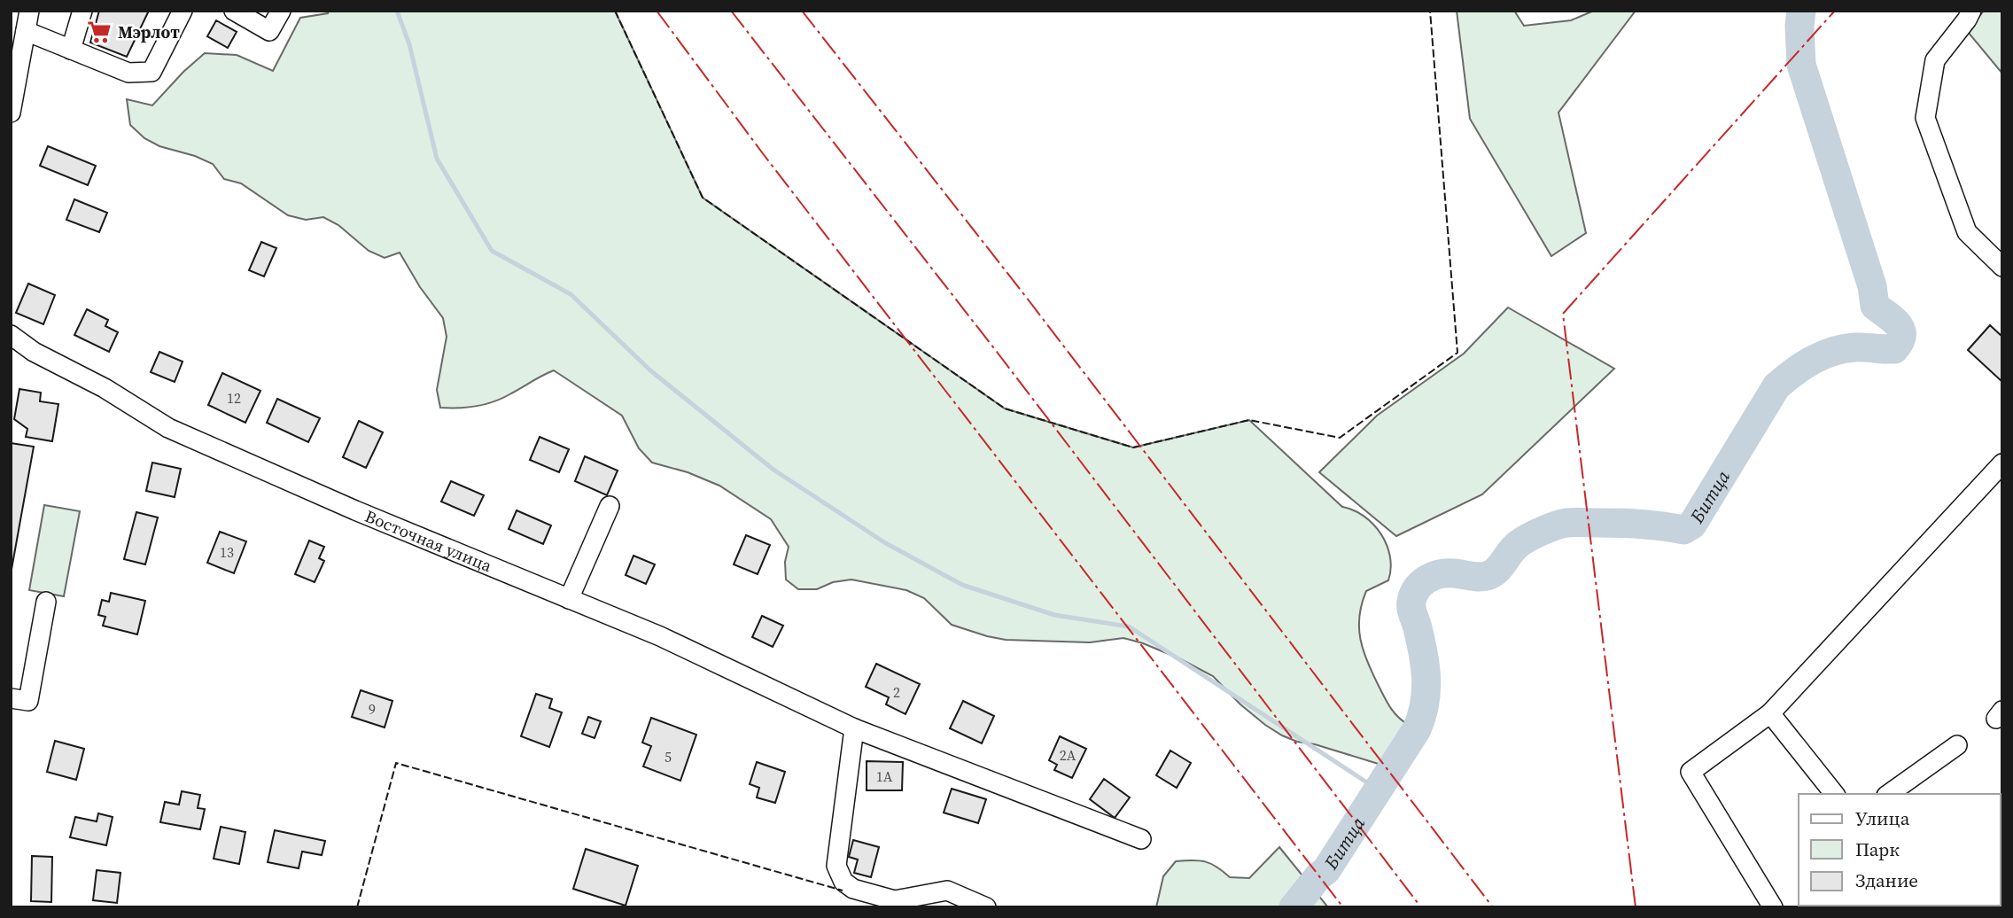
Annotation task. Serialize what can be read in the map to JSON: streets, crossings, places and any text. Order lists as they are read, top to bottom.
{
  "streets": {
    "street": ["Восточная улица"]
  },
  "water": ["Битца"],
  "places": {
    "supermarket": ["Мэрлот"]
  },
  "house_numbers": [
    "12",
    "13",
    "2",
    "9",
    "2А",
    "5",
    "1А"
  ],
  "legend": ["Улица", "Парк", "Здание"]
}
